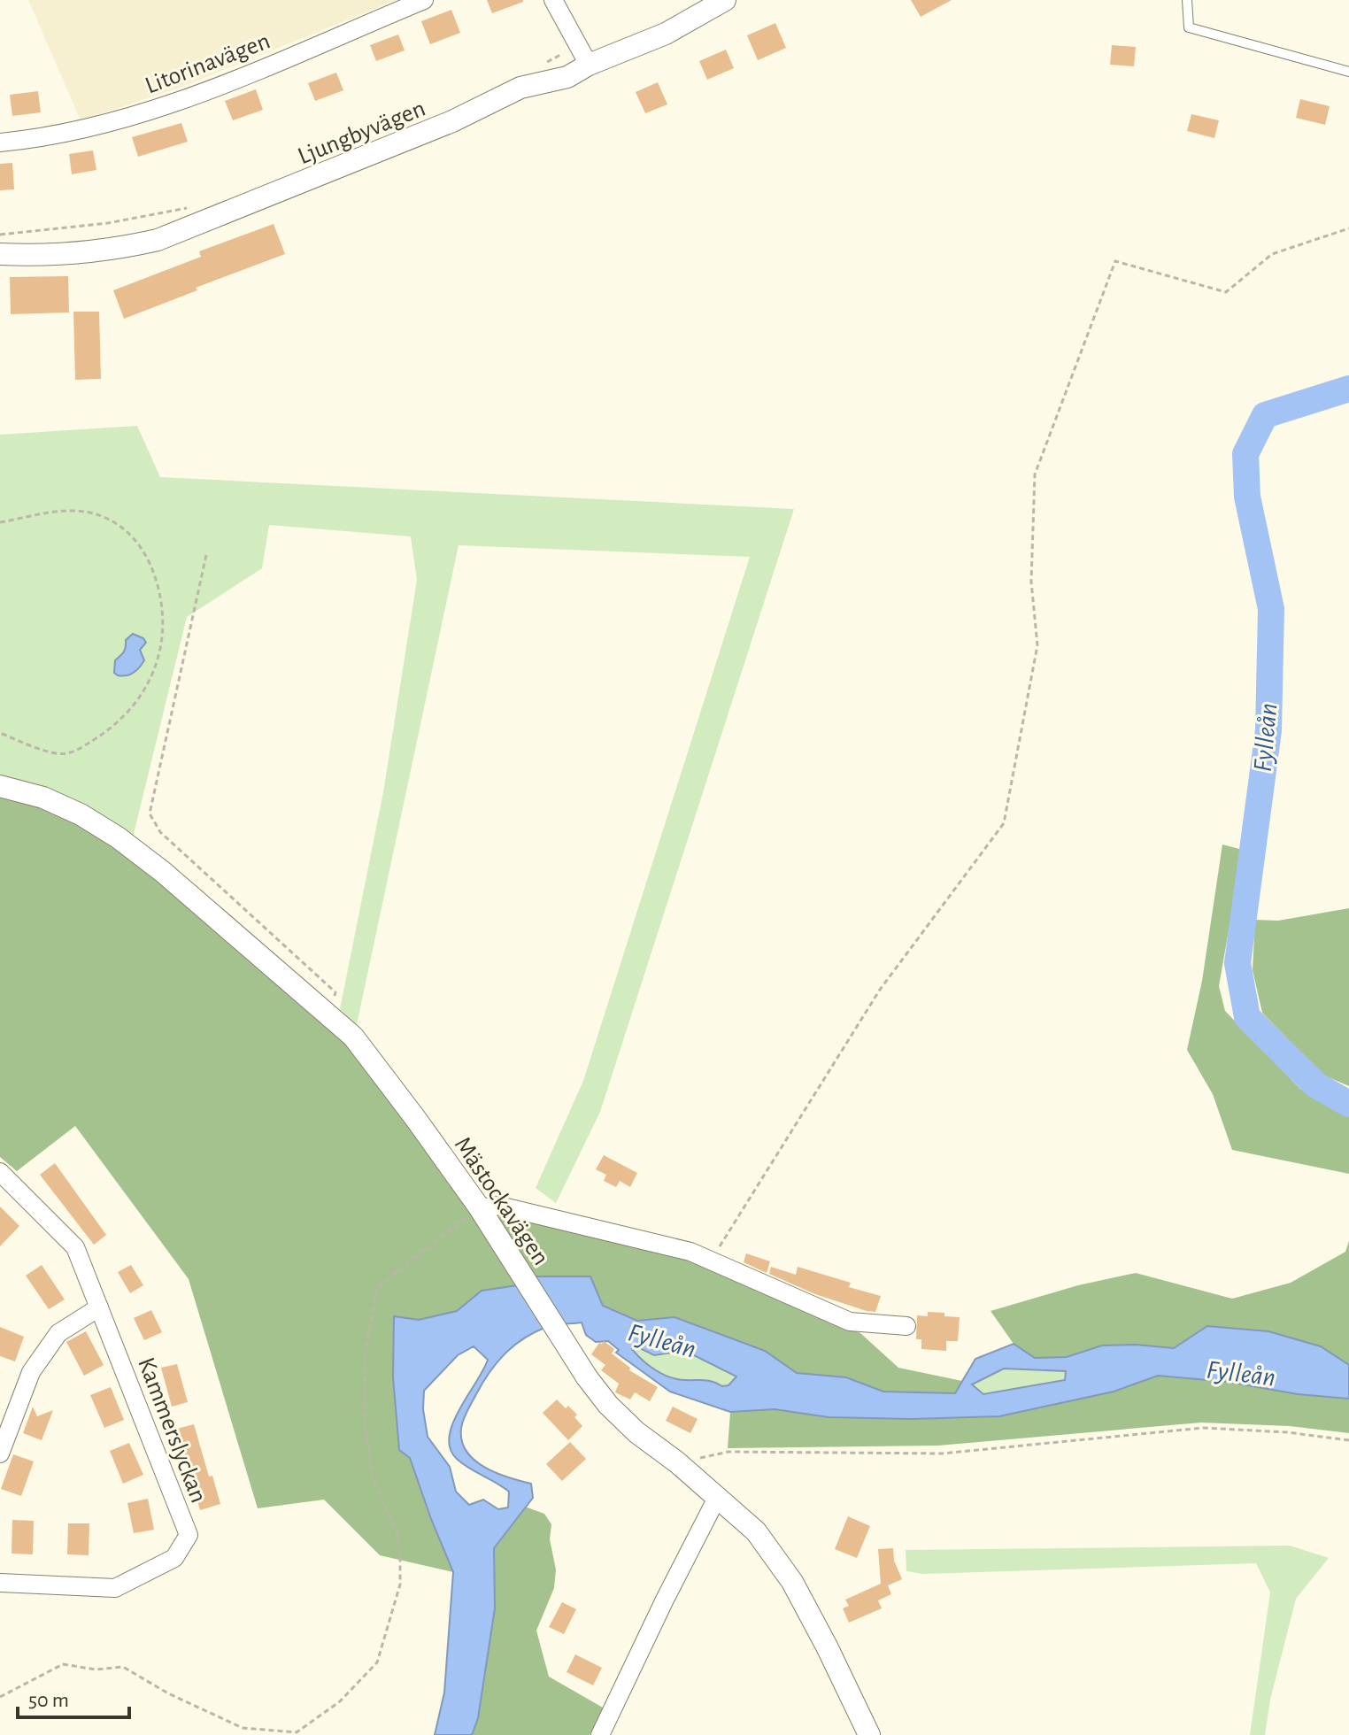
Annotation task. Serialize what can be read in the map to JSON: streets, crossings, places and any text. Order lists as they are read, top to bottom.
{
  "streets": {
    "street": [
      "Litorinavägen",
      "Ljungbyvägen",
      "Mästockavägen",
      "Kammerslyckan"
    ]
  },
  "water": ["Fylleån"],
  "scale_bar": "50 m"
}
